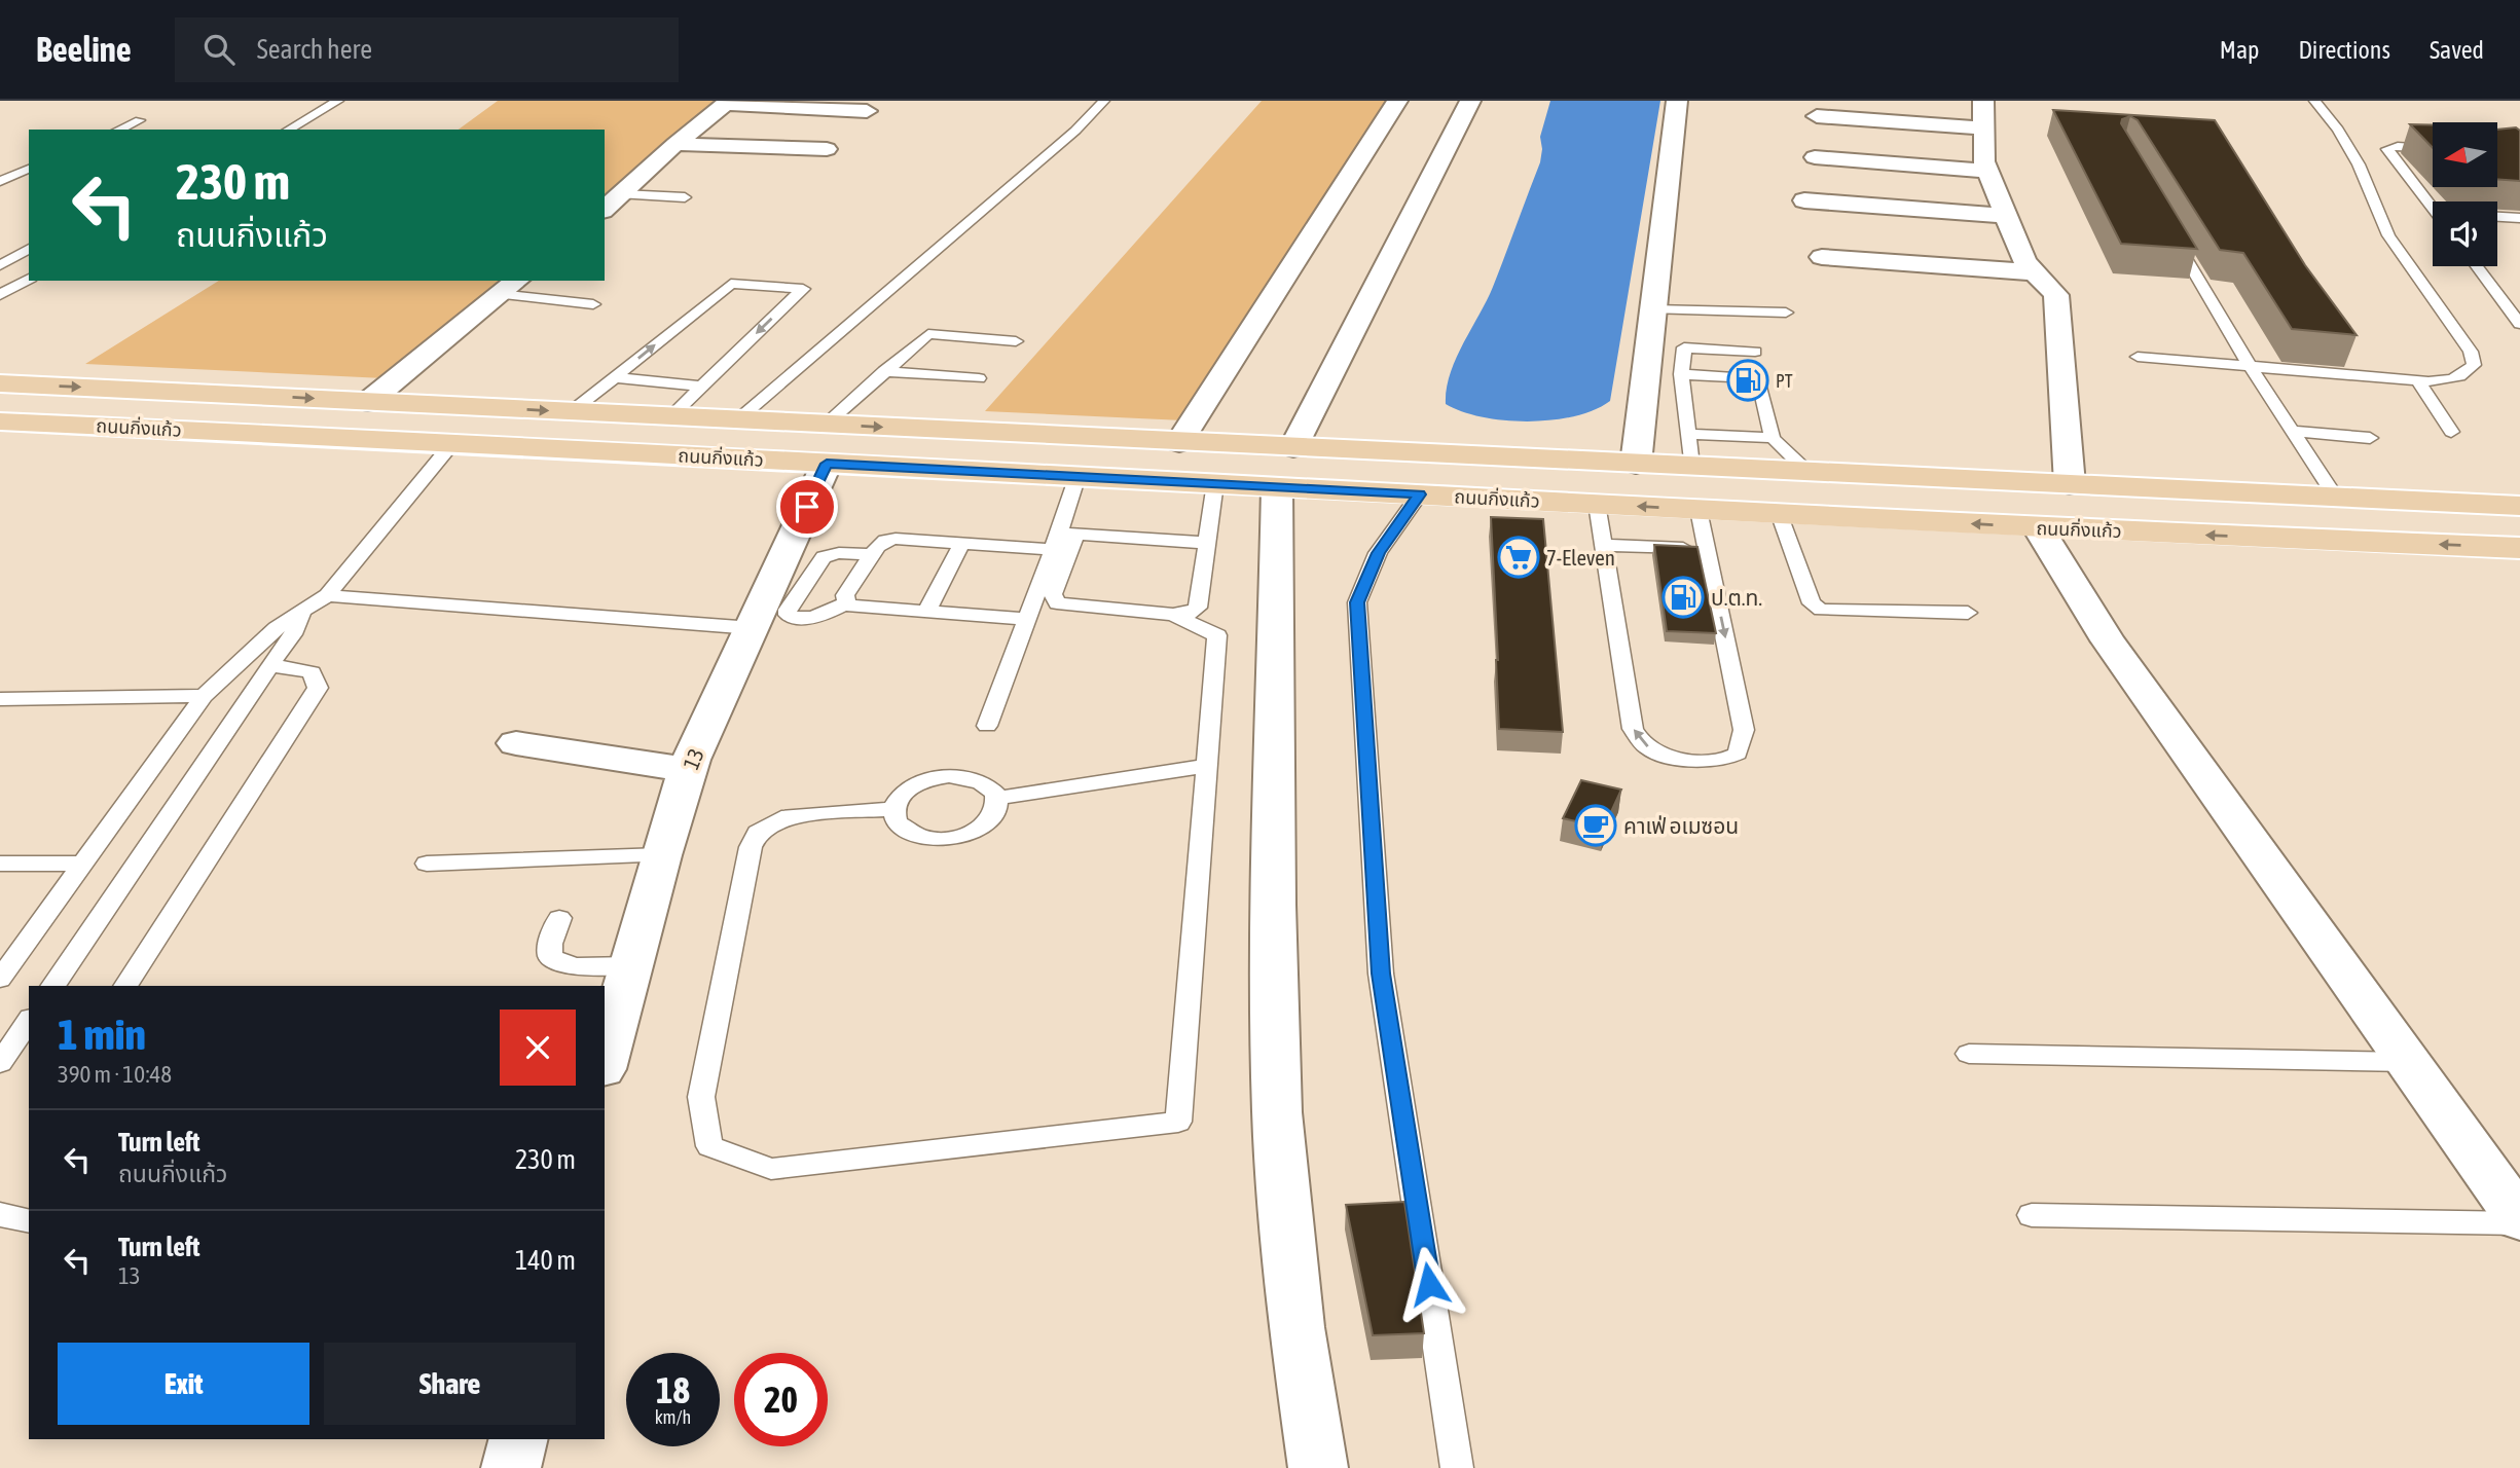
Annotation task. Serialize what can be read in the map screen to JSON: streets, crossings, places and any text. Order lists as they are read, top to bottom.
{
  "streets": {
    "main road": ["ถนนกิ่งแก้ว"],
    "street": ["13"]
  },
  "crossings": [
    ["ถนนกิ่งแก้ว", "13"]
  ],
  "places": {
    "fuel station": ["PT", "ป.ต.ท."],
    "supermarket": ["7-Eleven"],
    "cafe": ["คาเฟ่ อเมซอน"]
  },
  "north": "left",
  "page": {
    "header": "Beeline",
    "search": "Search here",
    "nav": ["Map", "Directions", "Saved"],
    "turn": ["230 m", "ถนนกิ่งแก้ว"],
    "heading": ["1 min", "390 m · 10:48"],
    "list": [
      {
        "name": "Turn left",
        "note": "ถนนกิ่งแก้ว",
        "value": "230 m"
      },
      {
        "name": "Turn left",
        "note": "13",
        "value": "140 m"
      }
    ],
    "buttons": ["Exit", "Share"],
    "speed": "18 km/h",
    "limit": "20"
  }
}
